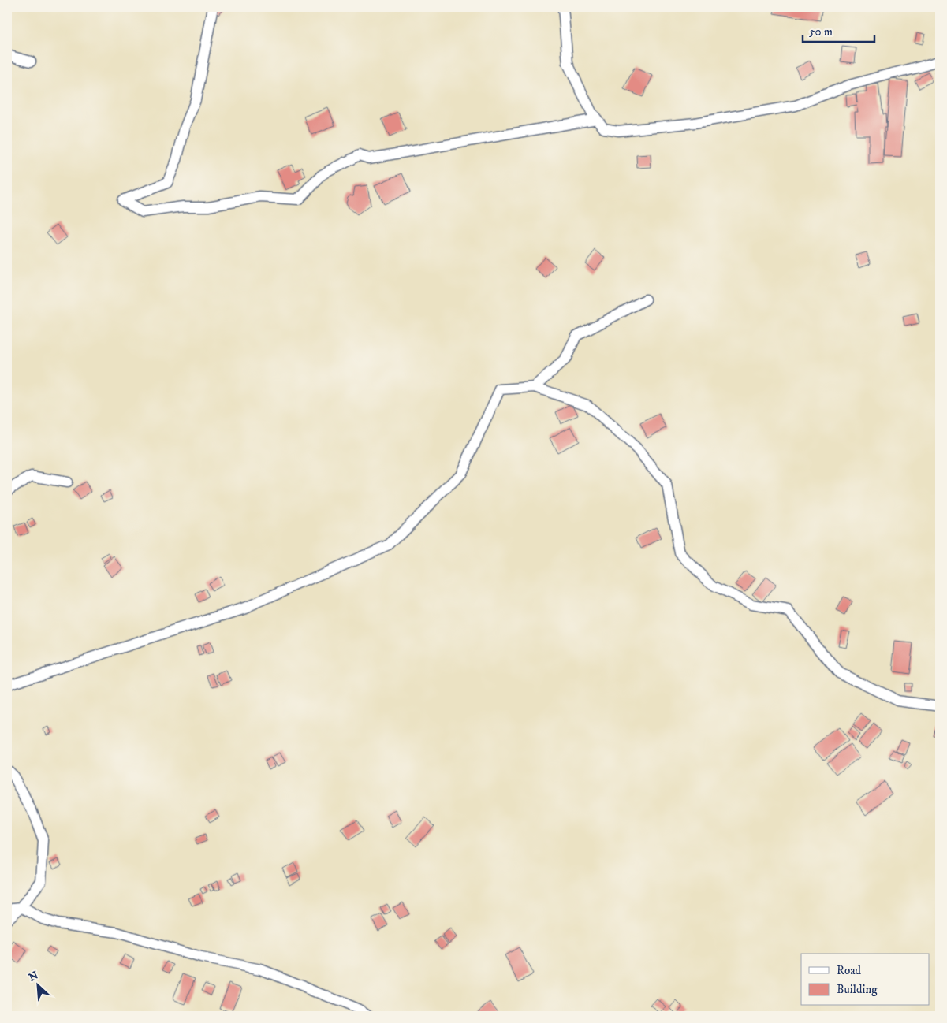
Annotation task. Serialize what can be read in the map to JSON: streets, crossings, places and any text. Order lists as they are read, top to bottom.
{
  "legend": ["Road", "Building"],
  "scale_bar": "50 m",
  "north": "top left"
}
